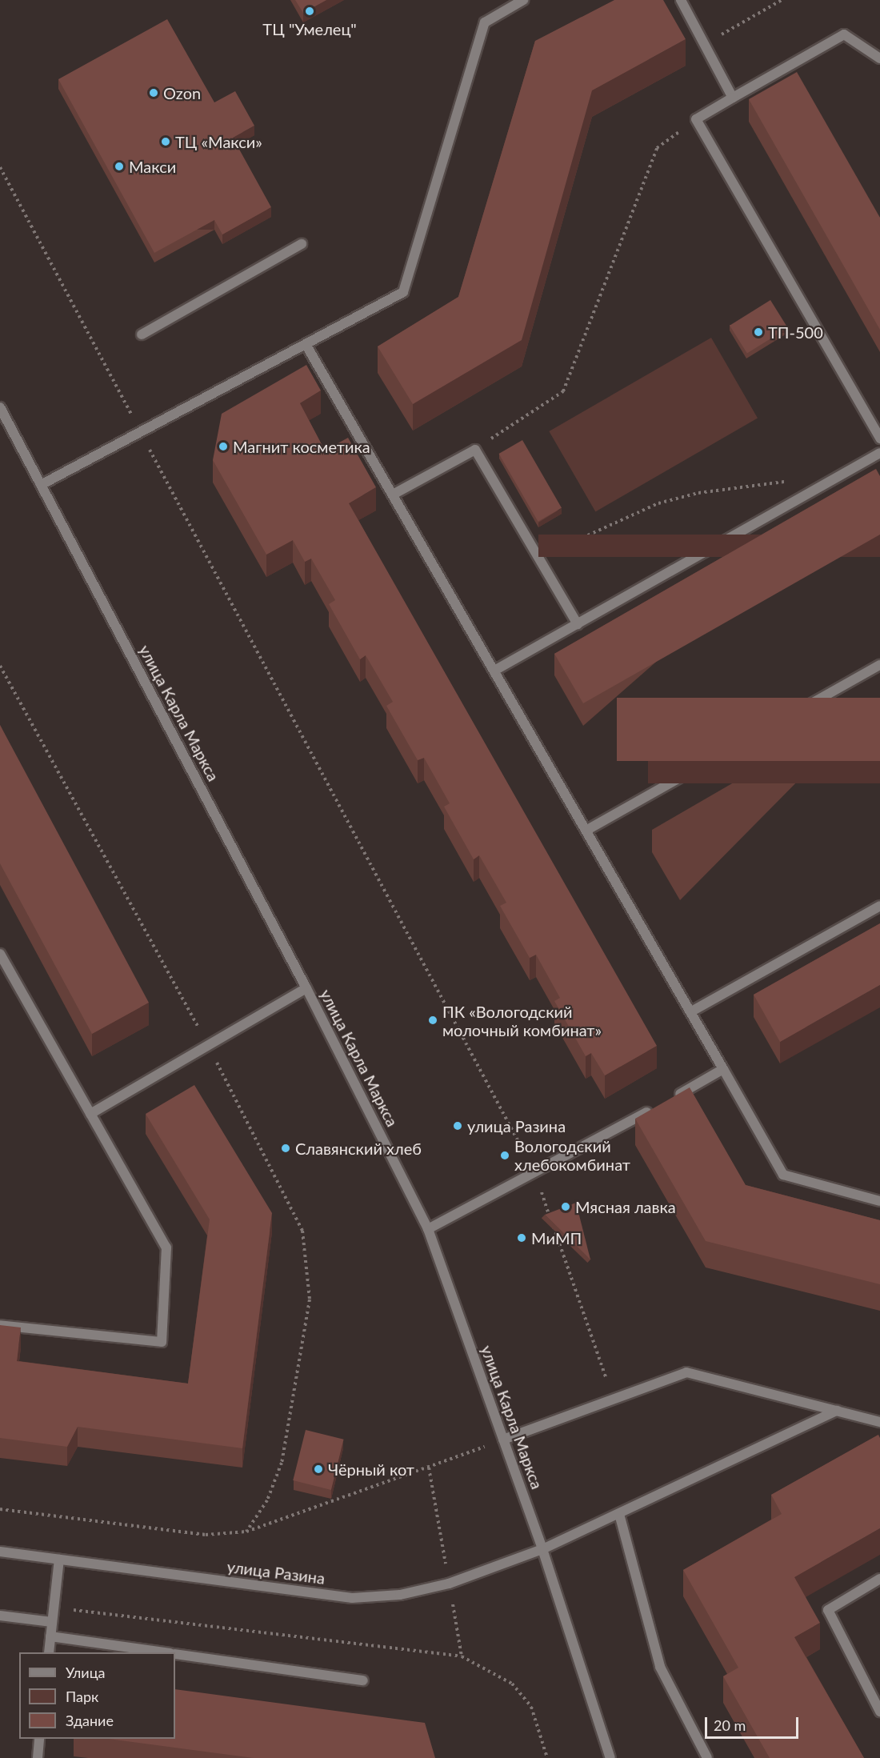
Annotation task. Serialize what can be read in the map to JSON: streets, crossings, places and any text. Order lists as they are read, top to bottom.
{
  "streets": {
    "street": ["улица Карла Маркса", "улица Разина"]
  },
  "crossings": [
    ["улица Карла Маркса", "улица Разина"]
  ],
  "places": [
    "ТЦ \"Умелец\"",
    "Ozon",
    "ТЦ «Макси»",
    "Макси",
    "ТП-500",
    "Магнит косметика",
    "ПК «Вологодский молочный комбинат»",
    "улица Разина",
    "Славянский хлеб",
    "Вологодский хлебокомбинат",
    "Мясная лавка",
    "МиМП",
    "Чёрный кот"
  ],
  "legend": ["Улица", "Парк", "Здание"],
  "scale_bar": "20 m"
}
